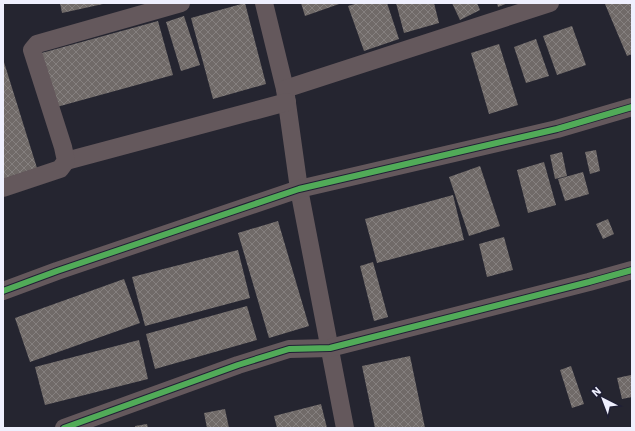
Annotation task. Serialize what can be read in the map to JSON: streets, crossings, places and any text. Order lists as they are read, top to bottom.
{
  "north": "top left"
}
